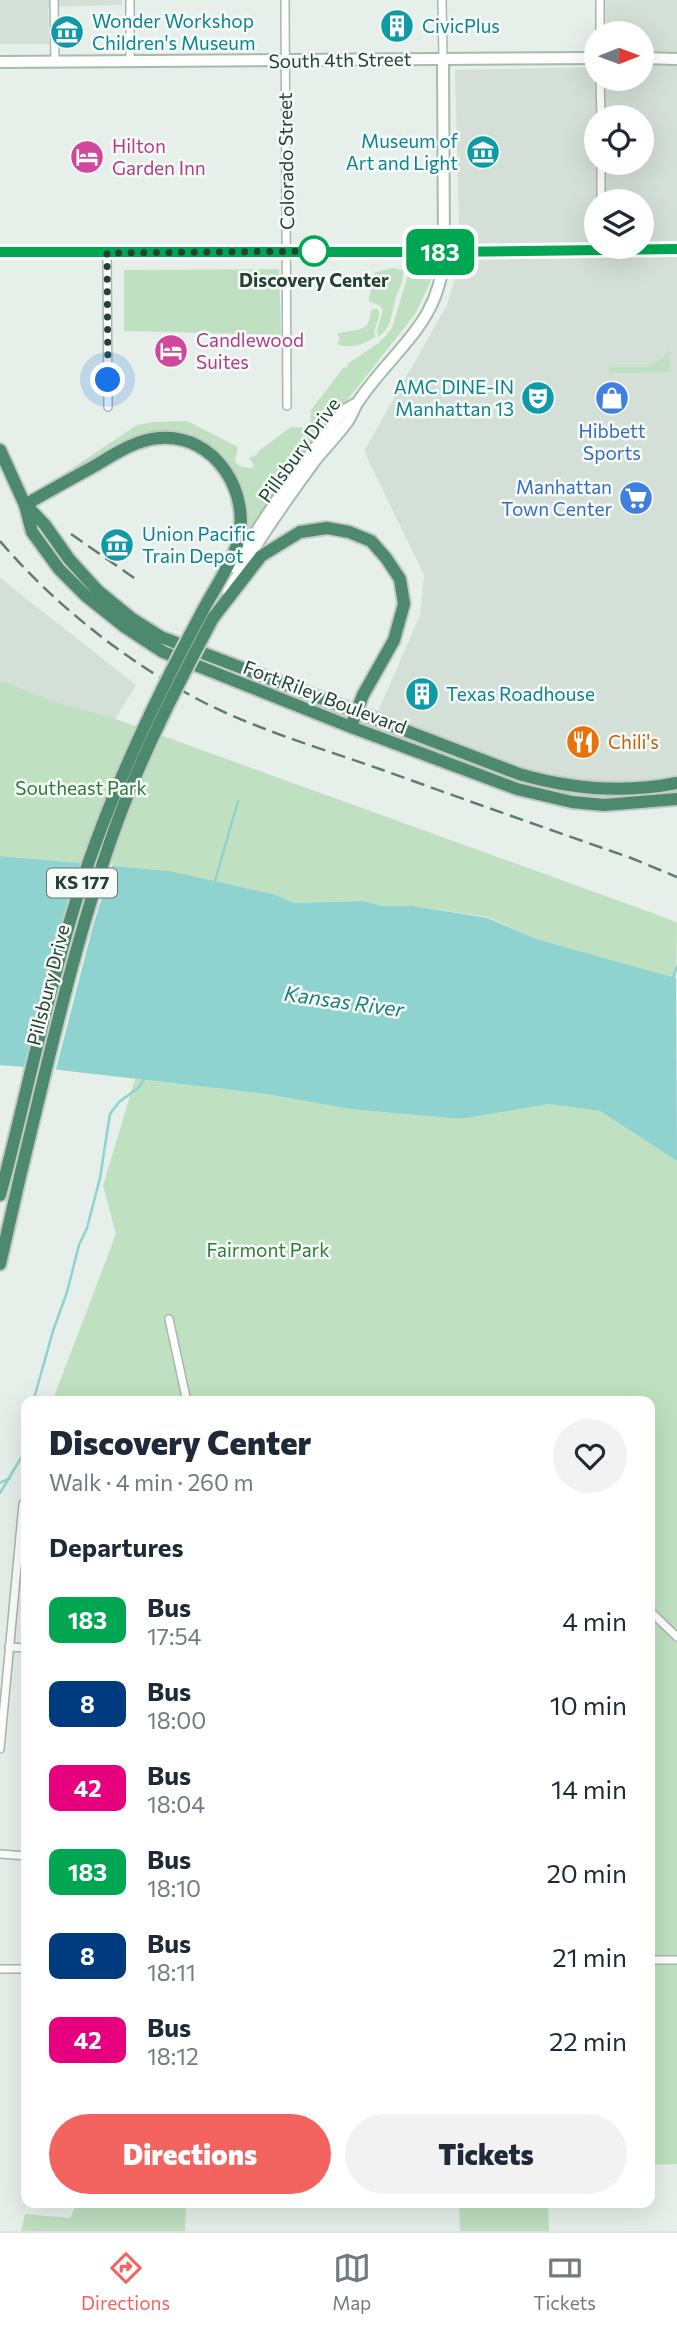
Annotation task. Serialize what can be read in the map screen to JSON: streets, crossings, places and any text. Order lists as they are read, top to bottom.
{
  "streets": {
    "highway": ["Pillsbury Drive", "Fort Riley Boulevard", "KS 177"],
    "main road": ["South 4th Street"],
    "street": ["Colorado Street"]
  },
  "crossings": [
    ["South 4th Street", "Colorado Street"],
    ["South 4th Street", "Pillsbury Drive"],
    ["Pillsbury Drive", "KS 177"],
    ["Fort Riley Boulevard", "KS 177"]
  ],
  "water": ["Kansas River"],
  "parks": ["Southeast Park", "Fairmont Park"],
  "places": {
    "building": ["CivicPlus", "Texas Roadhouse"],
    "museum": ["Wonder Workshop Children's Museum", "Museum of Art and Light", "Union Pacific Train Depot"],
    "hotel": ["Hilton Garden Inn", "Candlewood Suites"],
    "other": ["Discovery Center"],
    "theatre": ["AMC DINE-IN Manhattan 13"],
    "shop": ["Hibbett Sports"],
    "supermarket": ["Manhattan Town Center"],
    "restaurant": ["Chili's"]
  },
  "lines": ["bus line 183"],
  "north": "right",
  "page": {
    "on_map": "183",
    "heading": [
      ["Discovery Center", "Walk · 4 min · 260 m"],
      "Departures"
    ],
    "list": [
      {
        "mark": "183",
        "name": "Bus",
        "note": "17:54",
        "value": "4 min"
      },
      {
        "mark": "8",
        "name": "Bus",
        "note": "18:00",
        "value": "10 min"
      },
      {
        "mark": "42",
        "name": "Bus",
        "note": "18:04",
        "value": "14 min"
      },
      {
        "mark": "183",
        "name": "Bus",
        "note": "18:10",
        "value": "20 min"
      },
      {
        "mark": "8",
        "name": "Bus",
        "note": "18:11",
        "value": "21 min"
      },
      {
        "mark": "42",
        "name": "Bus",
        "note": "18:12",
        "value": "22 min"
      }
    ],
    "buttons": ["Directions", "Tickets"],
    "tabs": ["Directions", "Map", "Tickets"]
  }
}
